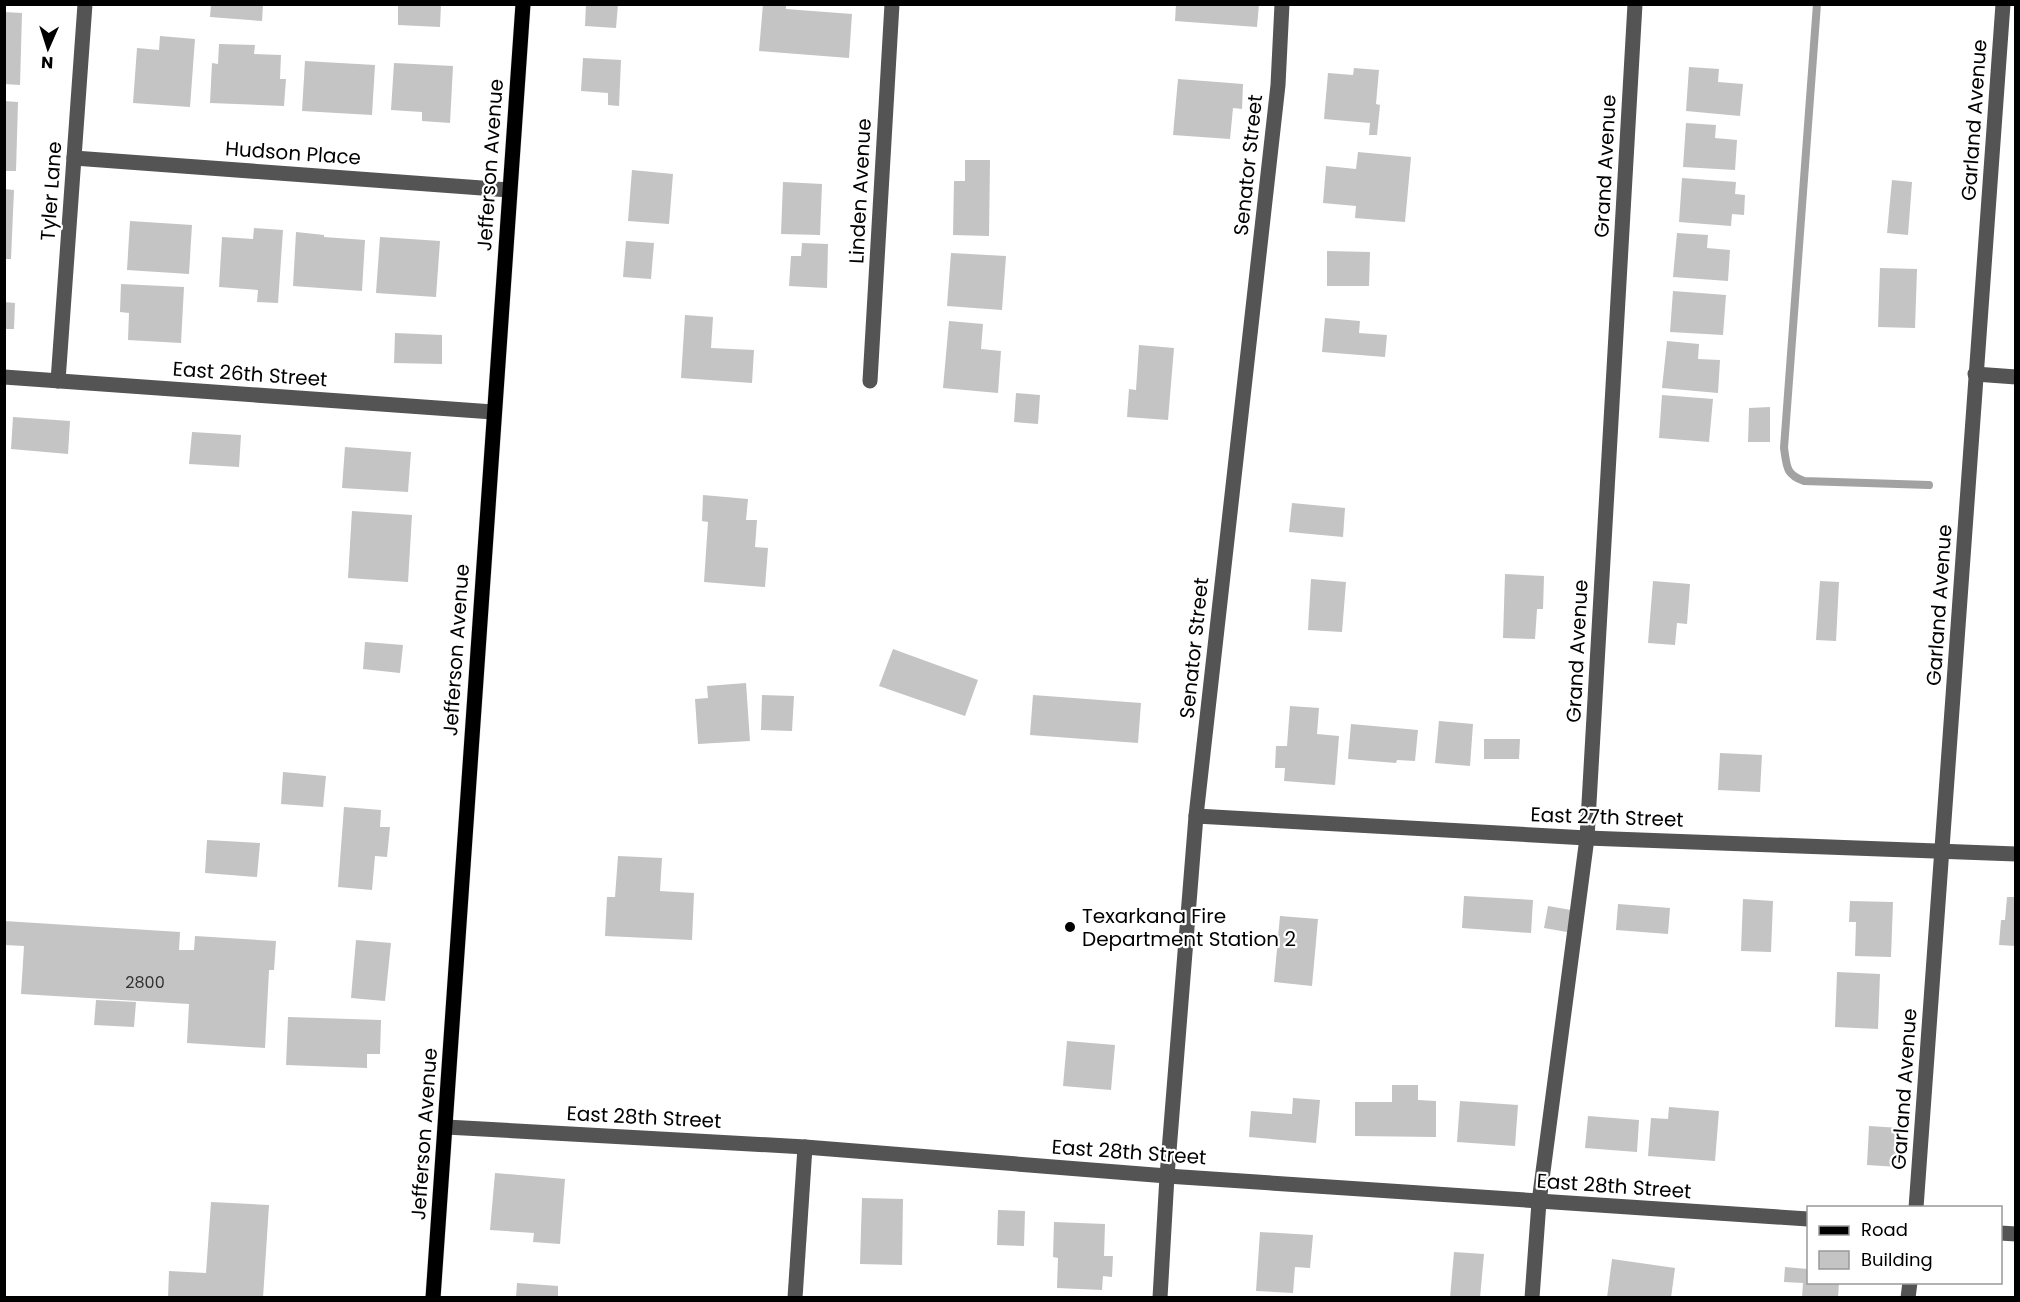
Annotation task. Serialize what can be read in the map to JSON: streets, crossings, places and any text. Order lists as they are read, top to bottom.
{
  "streets": {
    "main road": ["Jefferson Avenue"],
    "street": [
      "Garland Avenue",
      "Hudson Place",
      "Senator Street",
      "Grand Avenue",
      "Tyler Lane",
      "Linden Avenue",
      "East 26th Street",
      "East 27th Street",
      "East 28th Street"
    ]
  },
  "crossings": [
    ["Garland Avenue", "East 27th Street"],
    ["Hudson Place", "Jefferson Avenue"],
    ["Hudson Place", "Tyler Lane"],
    ["Jefferson Avenue", "East 26th Street"],
    ["Jefferson Avenue", "East 28th Street"],
    ["Senator Street", "East 27th Street"],
    ["Senator Street", "East 28th Street"],
    ["Grand Avenue", "East 27th Street"],
    ["Grand Avenue", "East 28th Street"],
    ["Tyler Lane", "East 26th Street"]
  ],
  "places": ["Texarkana Fire Department Station 2"],
  "house_numbers": ["2800"],
  "legend": ["Road", "Building"],
  "north": "bottom"
}
